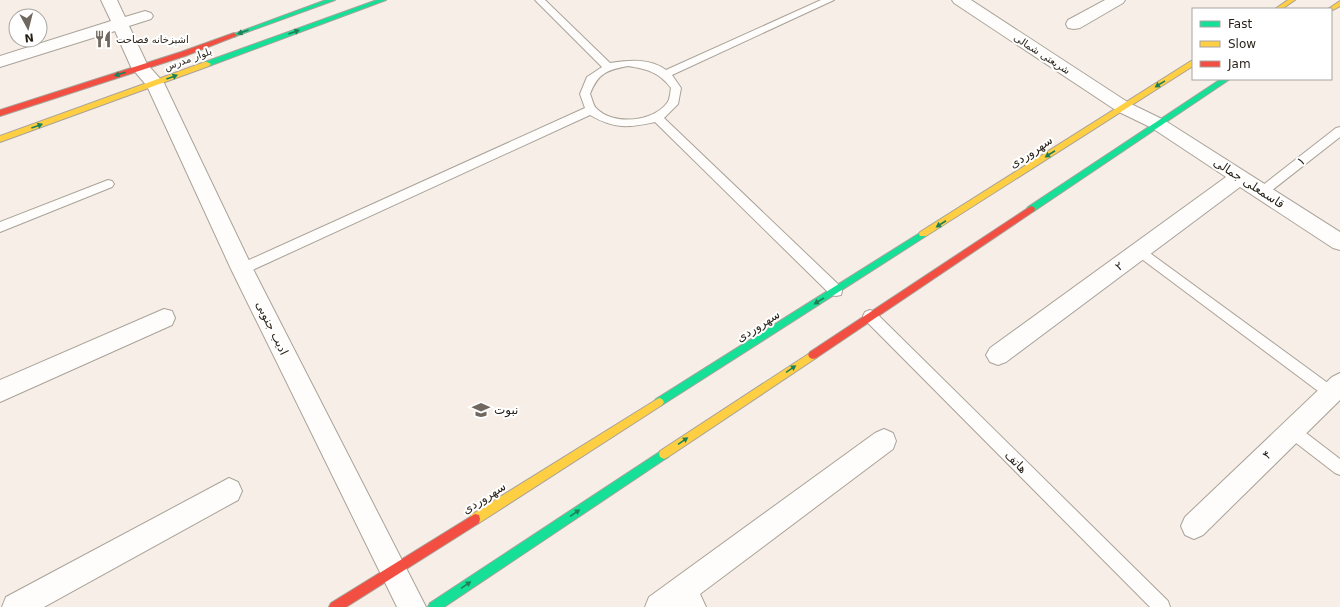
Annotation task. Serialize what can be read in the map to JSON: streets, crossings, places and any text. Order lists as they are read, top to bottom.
{
  "streets": {
    "street": [
      "شریعتی شمالی",
      "بلوار مدرس",
      "سهروردی",
      "قاسمعلی جمالی",
      "۲",
      "ادیب جنوبی",
      "۴"
    ],
    "lane": ["۱", "هاتف"]
  },
  "crossings": [
    ["شریعتی شمالی", "سهروردی"],
    ["شریعتی شمالی", "قاسمعلی جمالی"],
    ["بلوار مدرس", "ادیب جنوبی"],
    ["سهروردی", "ادیب جنوبی"],
    ["۱", "قاسمعلی جمالی"],
    ["قاسمعلی جمالی", "۲"]
  ],
  "places": {
    "restaurant": ["اشپزخانه فصاحت"],
    "school or university": ["نبوت"]
  },
  "legend": ["Fast", "Slow", "Jam"],
  "north": "bottom"
}
